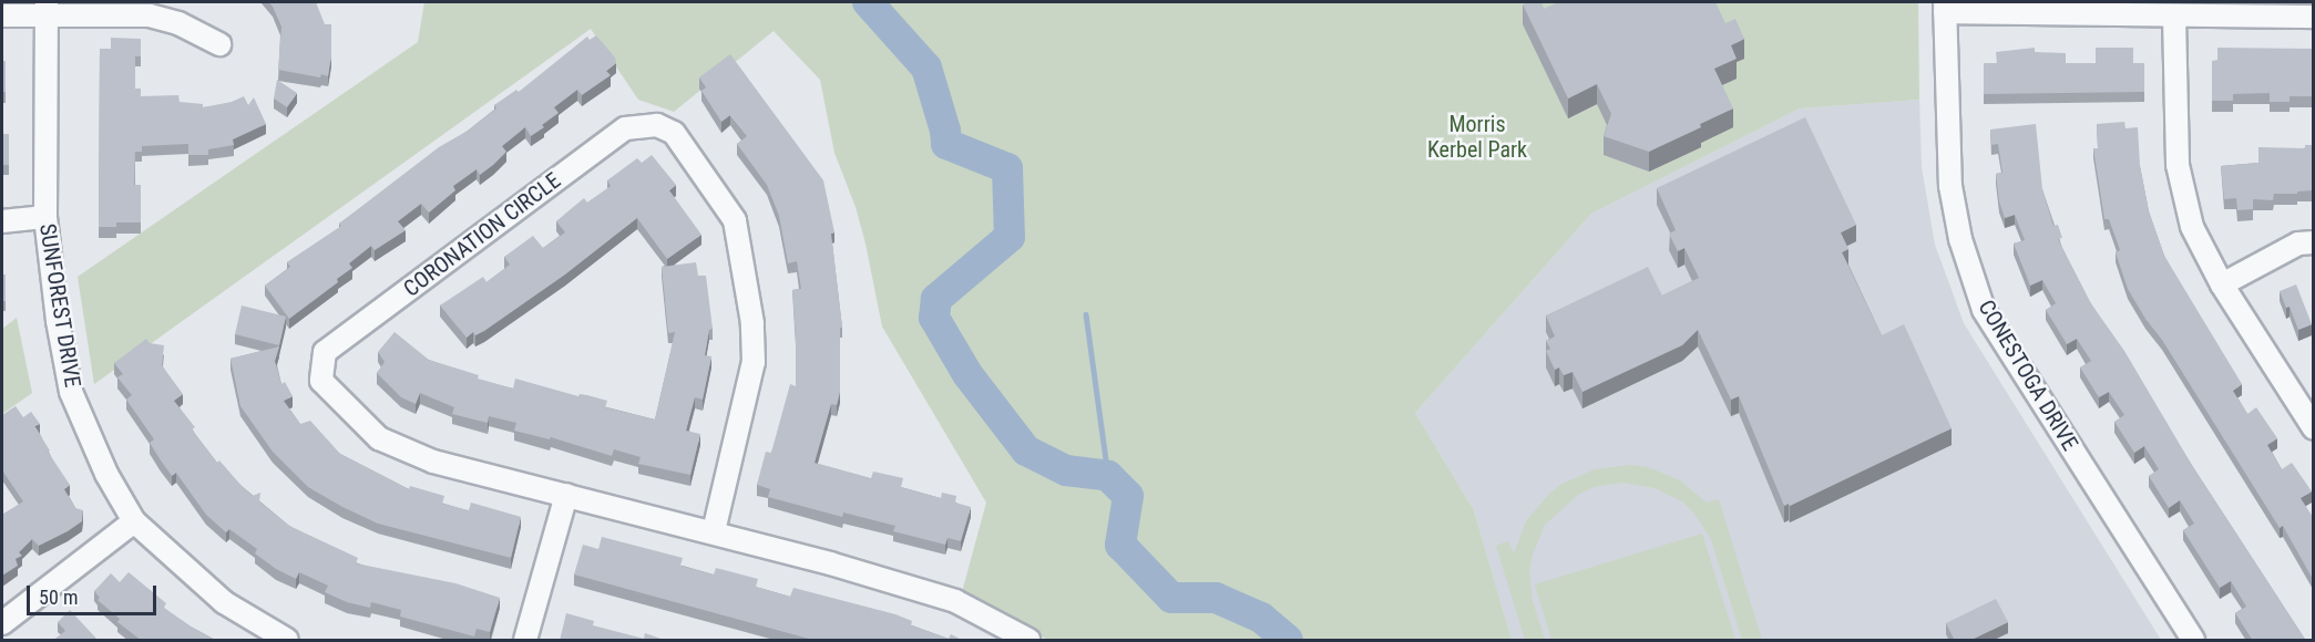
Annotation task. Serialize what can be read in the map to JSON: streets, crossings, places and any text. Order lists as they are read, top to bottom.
{
  "streets": {
    "street": ["CORONATION CIRCLE", "SUNFOREST DRIVE", "CONESTOGA DRIVE"]
  },
  "parks": ["Morris Kerbel Park"],
  "scale_bar": "50 m"
}
